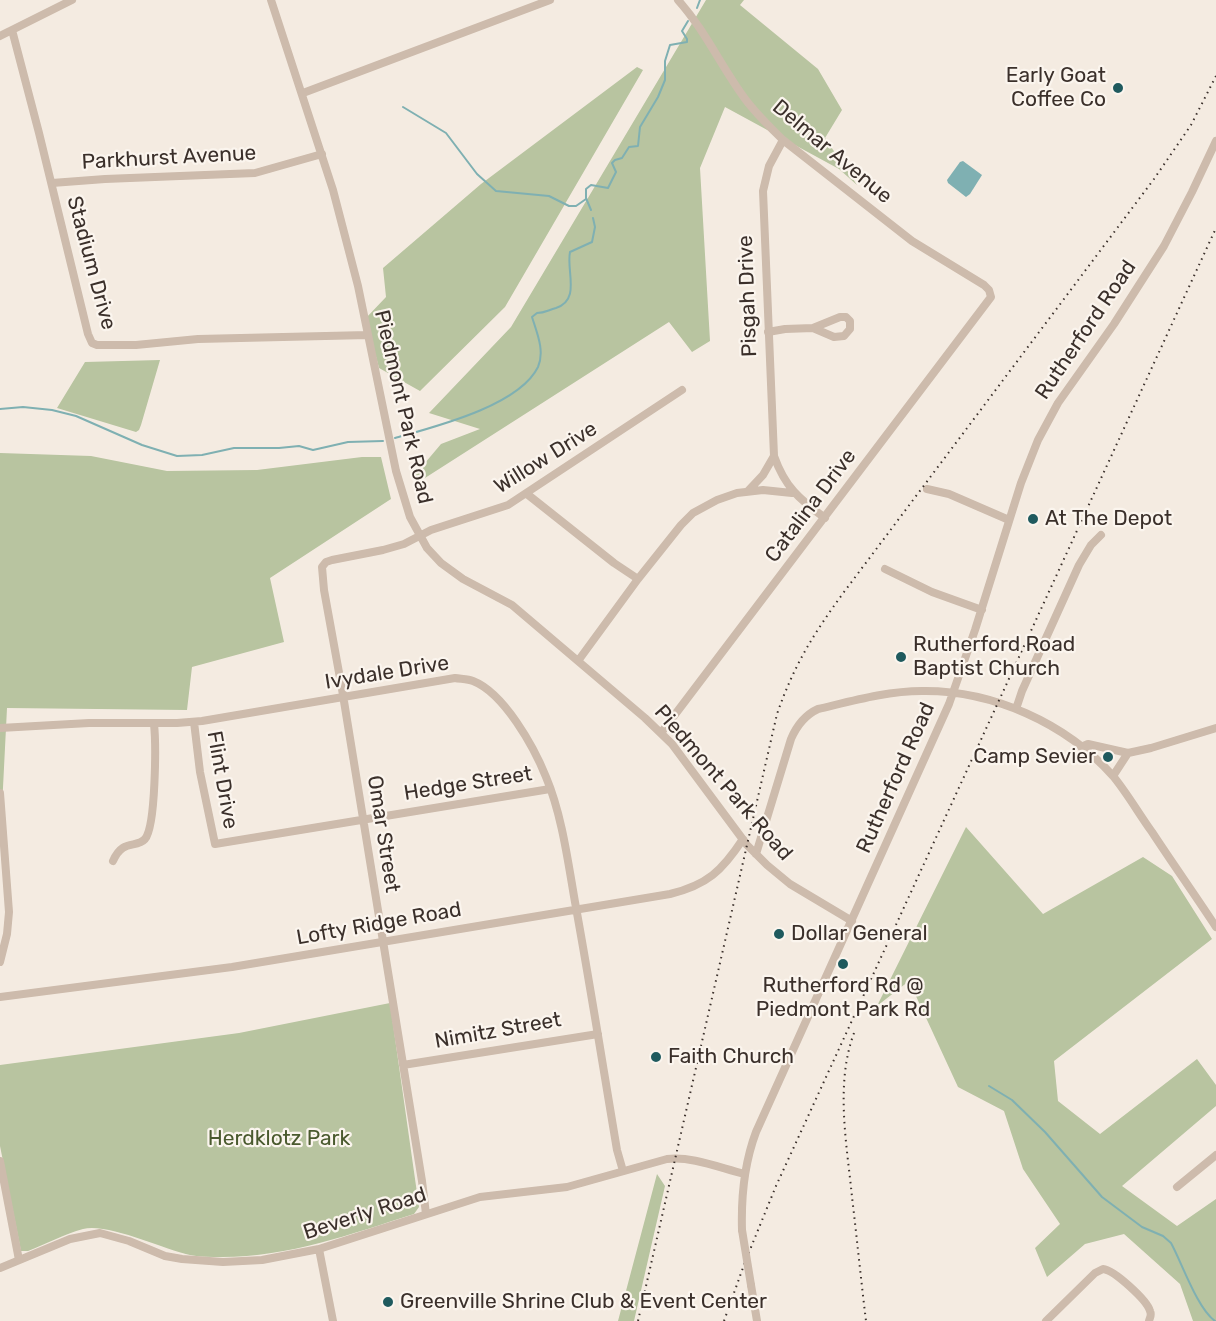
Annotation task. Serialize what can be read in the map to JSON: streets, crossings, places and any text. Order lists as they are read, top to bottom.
{
  "streets": {
    "street": [
      "Delmar Avenue",
      "Parkhurst Avenue",
      "Stadium Drive",
      "Pisgah Drive",
      "Rutherford Road",
      "Piedmont Park Road",
      "Willow Drive",
      "Catalina Drive",
      "Ivydale Drive",
      "Flint Drive",
      "Hedge Street",
      "Omar Street",
      "Lofty Ridge Road",
      "Nimitz Street",
      "Beverly Road"
    ]
  },
  "crossings": [
    ["Delmar Avenue", "Pisgah Drive"],
    ["Delmar Avenue", "Catalina Drive"],
    ["Parkhurst Avenue", "Stadium Drive"],
    ["Parkhurst Avenue", "Piedmont Park Road"],
    ["Stadium Drive", "Piedmont Park Road"],
    ["Pisgah Drive", "Catalina Drive"],
    ["Rutherford Road", "Piedmont Park Road"],
    ["Rutherford Road", "Beverly Road"],
    ["Piedmont Park Road", "Willow Drive"],
    ["Piedmont Park Road", "Catalina Drive"],
    ["Piedmont Park Road", "Lofty Ridge Road"],
    ["Willow Drive", "Omar Street"],
    ["Ivydale Drive", "Flint Drive"],
    ["Ivydale Drive", "Hedge Street"],
    ["Ivydale Drive", "Omar Street"],
    ["Ivydale Drive", "Lofty Ridge Road"],
    ["Ivydale Drive", "Nimitz Street"],
    ["Ivydale Drive", "Beverly Road"],
    ["Flint Drive", "Hedge Street"],
    ["Hedge Street", "Omar Street"],
    ["Omar Street", "Lofty Ridge Road"],
    ["Omar Street", "Nimitz Street"],
    ["Omar Street", "Beverly Road"]
  ],
  "parks": ["Herdklotz Park"],
  "places": [
    "Early Goat Coffee Co",
    "At The Depot",
    "Rutherford Road Baptist Church",
    "Camp Sevier",
    "Dollar General",
    "Rutherford Rd @ Piedmont Park Rd",
    "Faith Church",
    "Greenville Shrine Club & Event Center"
  ]
}
